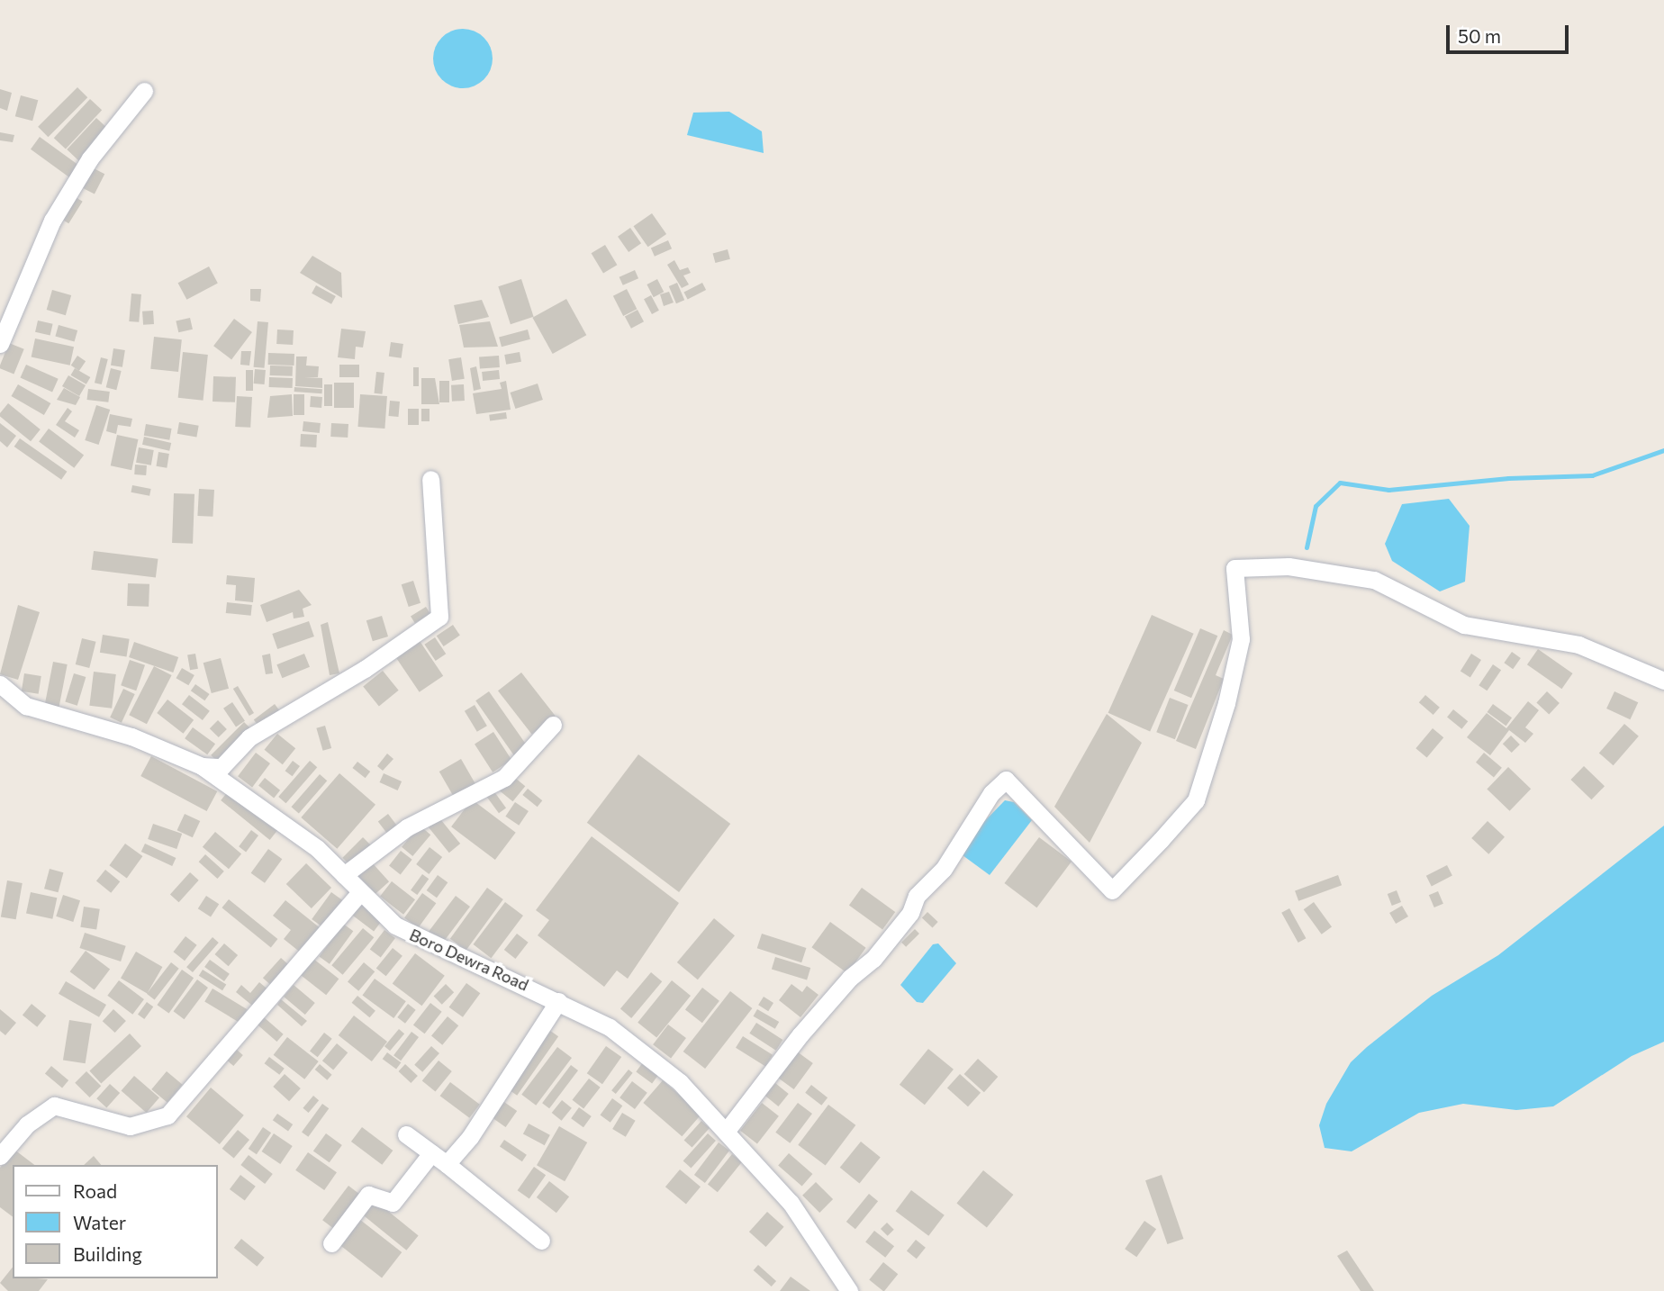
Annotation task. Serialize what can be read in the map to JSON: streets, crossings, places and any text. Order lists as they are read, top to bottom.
{
  "streets": {
    "street": ["Boro Dewra Road"]
  },
  "legend": ["Road", "Water", "Building"],
  "scale_bar": "50 m"
}
